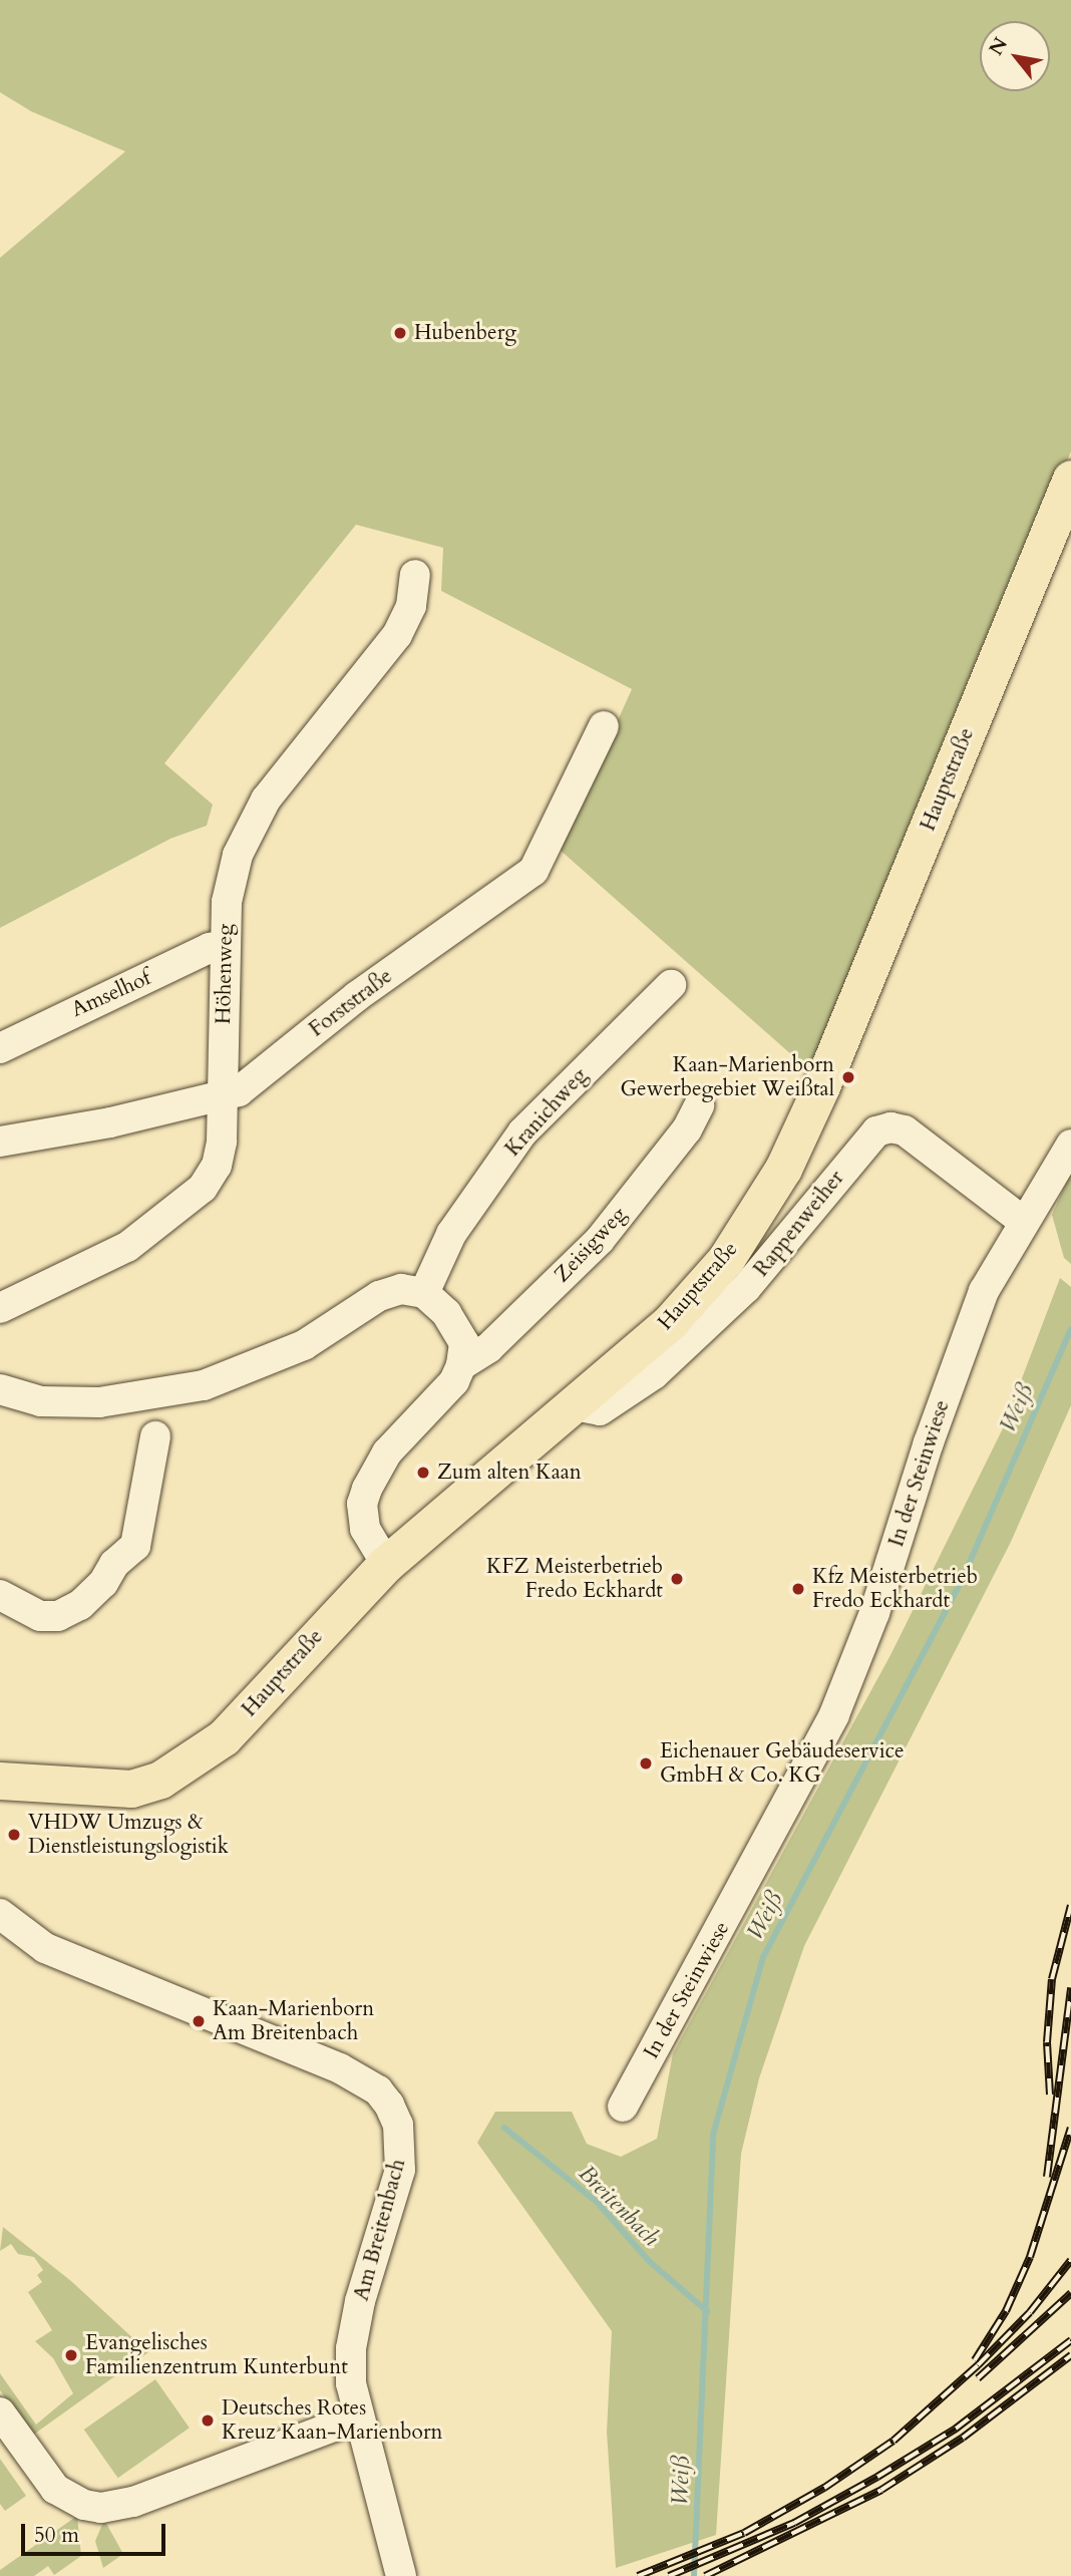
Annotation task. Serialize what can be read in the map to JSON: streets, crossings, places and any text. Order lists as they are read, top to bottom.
{
  "streets": {
    "main road": ["Hauptstraße"],
    "street": [
      "Höhenweg",
      "Amselhof",
      "Forststraße",
      "Kranichweg",
      "Rappenweiher",
      "Zeisigweg",
      "In der Steinwiese",
      "Am Breitenbach"
    ]
  },
  "crossings": [
    ["Hauptstraße", "Rappenweiher"],
    ["Höhenweg", "Amselhof"],
    ["Höhenweg", "Forststraße"],
    ["Rappenweiher", "In der Steinwiese"]
  ],
  "water": ["Weiß", "Breitenbach"],
  "places": [
    "Hubenberg",
    "Kaan-Marienborn Gewerbegebiet Weißtal",
    "Zum alten Kaan",
    "KFZ Meisterbetrieb Fredo Eckhardt",
    "Kfz Meisterbetrieb Fredo Eckhardt",
    "Eichenauer Gebäudeservice GmbH & Co. KG",
    "VHDW Umzugs & Dienstleistungslogistik",
    "Kaan-Marienborn Am Breitenbach",
    "Evangelisches Familienzentrum Kunterbunt",
    "Deutsches Rotes Kreuz Kaan-Marienborn"
  ],
  "scale_bar": "50 m",
  "north": "top left"
}
